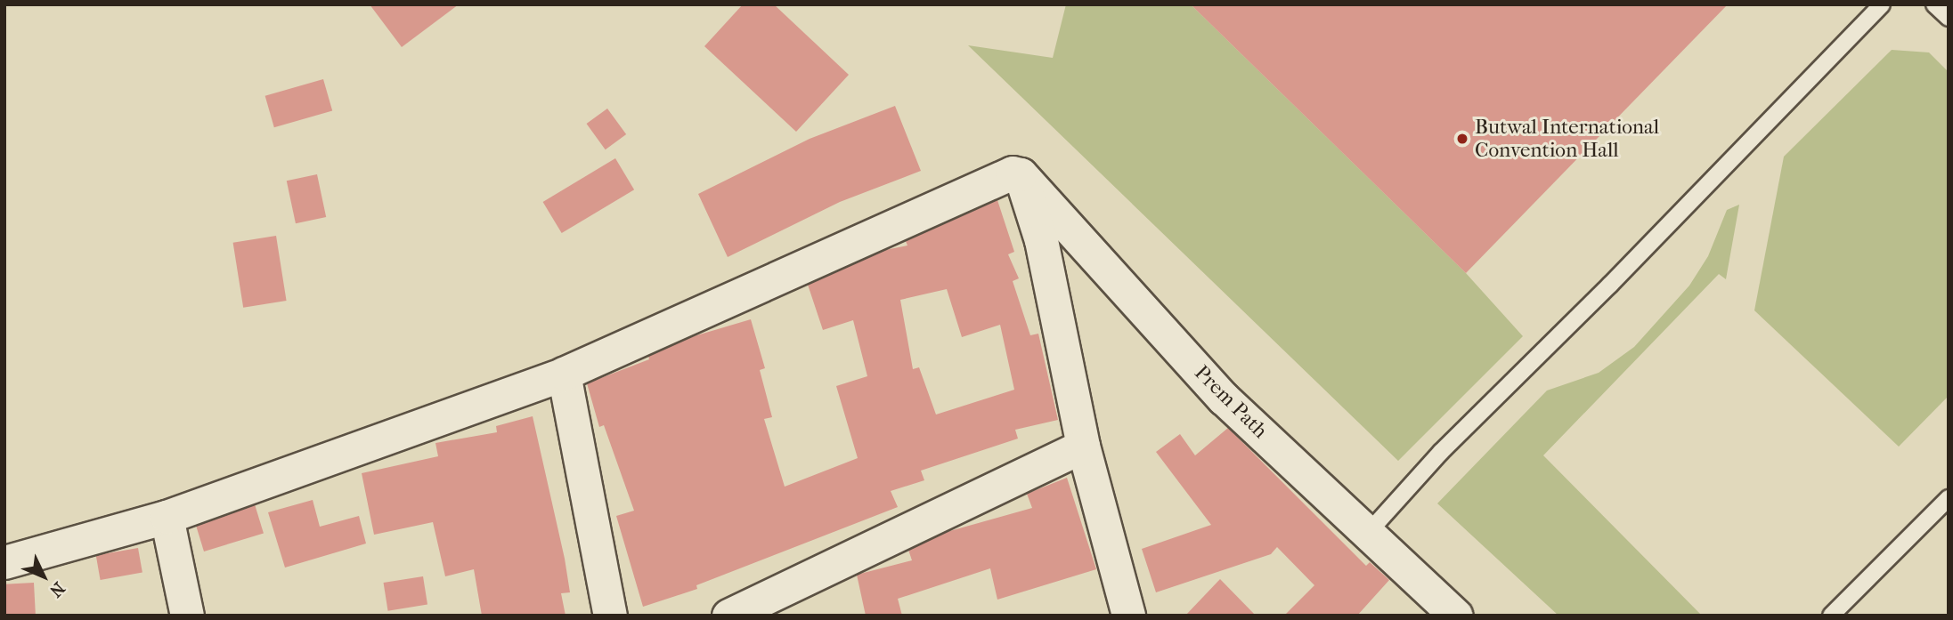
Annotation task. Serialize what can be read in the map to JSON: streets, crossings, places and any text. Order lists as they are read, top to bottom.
{
  "streets": {
    "street": ["Prem Path"]
  },
  "places": ["Butwal International Convention Hall"],
  "north": "bottom right"
}
